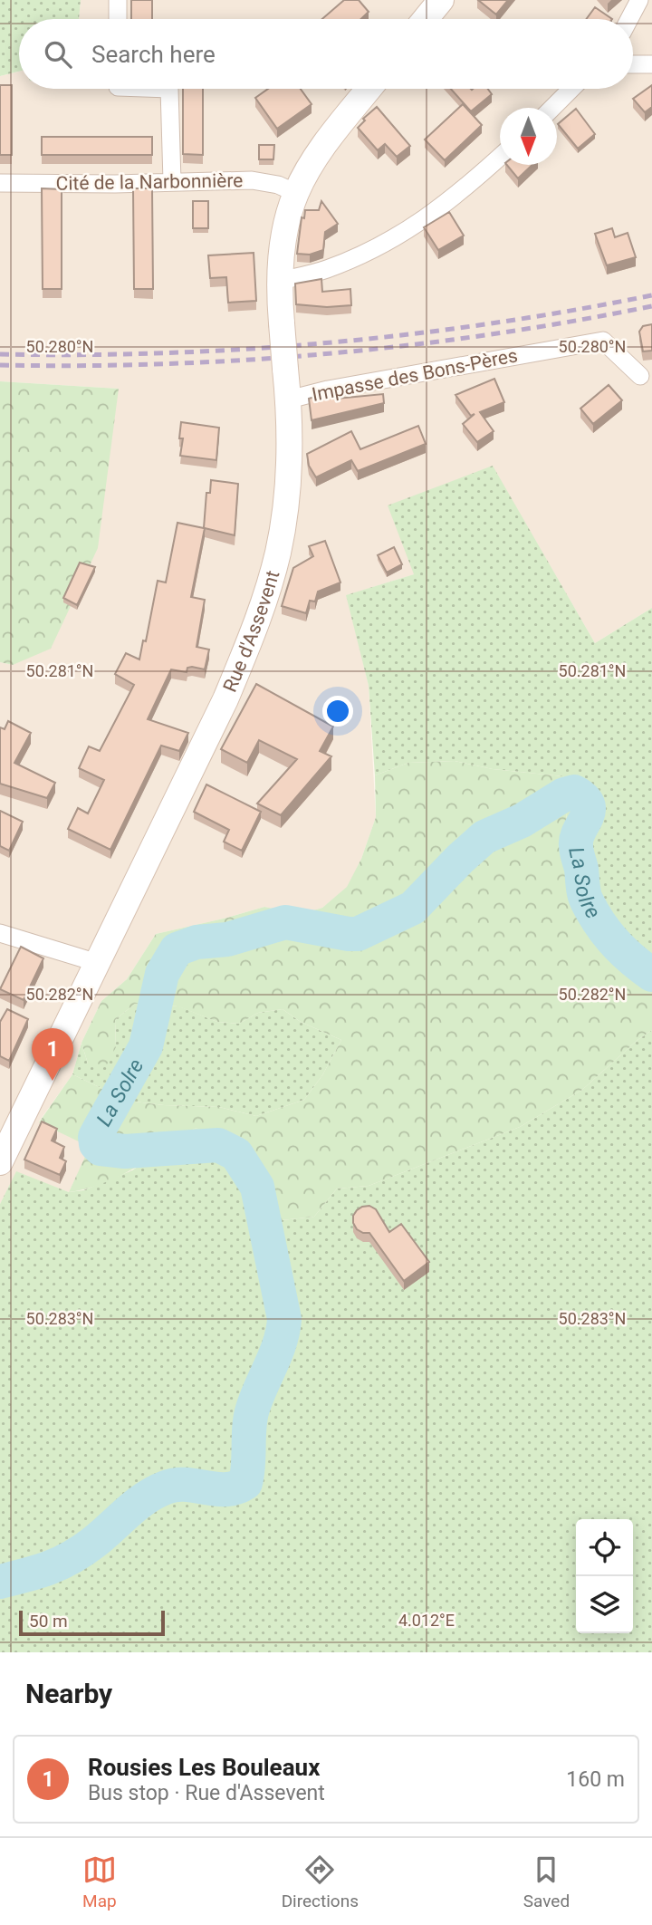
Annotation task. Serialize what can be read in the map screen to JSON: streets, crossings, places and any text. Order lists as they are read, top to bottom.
{
  "streets": {
    "street": ["Cité de la Narbonnière", "Impasse des Bons-Pères", "Rue d'Assevent"]
  },
  "crossings": [
    ["Cité de la Narbonnière", "Rue d'Assevent"],
    ["Impasse des Bons-Pères", "Rue d'Assevent"]
  ],
  "water": ["La Solre"],
  "scale_bar": "50 m",
  "north": "bottom",
  "page": {
    "search": "Search here",
    "pins": "1",
    "scale": "50 m",
    "heading": "Nearby",
    "list": [
      {
        "mark": "1",
        "name": "Rousies Les Bouleaux",
        "note": "Bus stop · Rue d'Assevent",
        "value": "160 m"
      }
    ],
    "nav": ["Map", "Directions", "Saved"]
  },
  "coordinates": [
    "50.280°N",
    "50.281°N",
    "50.282°N",
    "50.283°N",
    "4.012°E"
  ]
}
